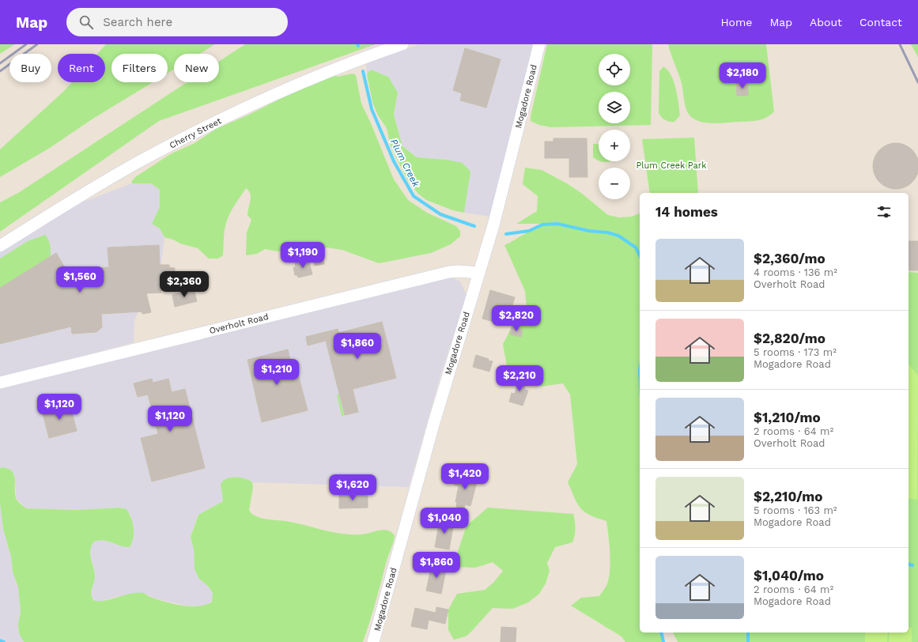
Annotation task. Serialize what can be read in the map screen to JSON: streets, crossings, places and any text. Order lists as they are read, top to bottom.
{
  "streets": {
    "street": ["Mogadore Road", "Cherry Street", "Overholt Road"]
  },
  "crossings": [
    ["Mogadore Road", "Overholt Road"]
  ],
  "water": ["Plum Creek"],
  "parks": ["Plum Creek Park"],
  "page": {
    "header": "Map",
    "search": "Search here",
    "nav": [
      "Home",
      "Map",
      "About",
      "Contact"
    ],
    "map_buttons": ["+", "−"],
    "chip": [
      "Buy",
      "Rent",
      "Filters",
      "New"
    ],
    "price": [
      "$2,180",
      "$1,190",
      "$1,560",
      "$2,360",
      "$2,820",
      "$1,860",
      "$1,210",
      "$2,210",
      "$1,120",
      "$1,120",
      "$1,420",
      "$1,620",
      "$1,040",
      "$1,860"
    ],
    "heading": "14 homes",
    "list": [
      {
        "name": "$2,360/mo",
        "note": "4 rooms · 136 m² · Overholt Road"
      },
      {
        "name": "$2,820/mo",
        "note": "5 rooms · 173 m² · Mogadore Road"
      },
      {
        "name": "$1,210/mo",
        "note": "2 rooms · 64 m² · Overholt Road"
      },
      {
        "name": "$2,210/mo",
        "note": "5 rooms · 163 m² · Mogadore Road"
      },
      {
        "name": "$1,040/mo",
        "note": "2 rooms · 64 m² · Mogadore Road"
      }
    ]
  }
}
